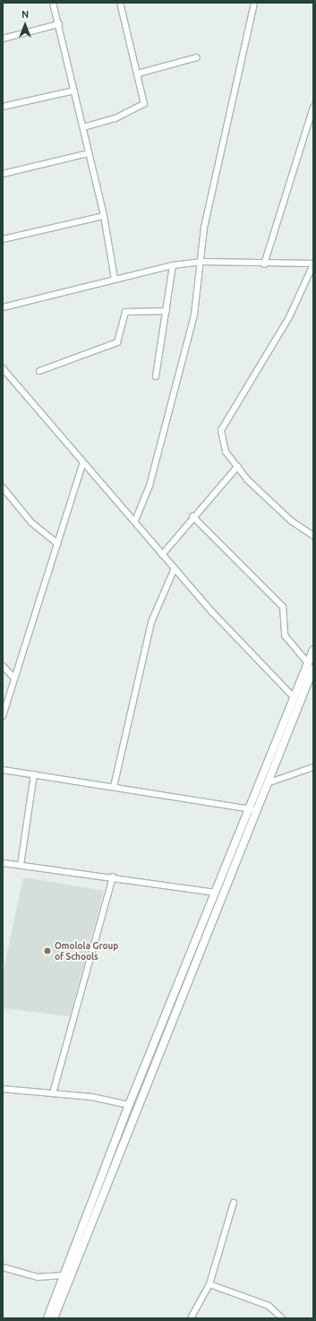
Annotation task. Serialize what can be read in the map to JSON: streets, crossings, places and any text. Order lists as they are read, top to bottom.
{
  "places": ["Omolola Group of Schools"],
  "north": "top"
}
